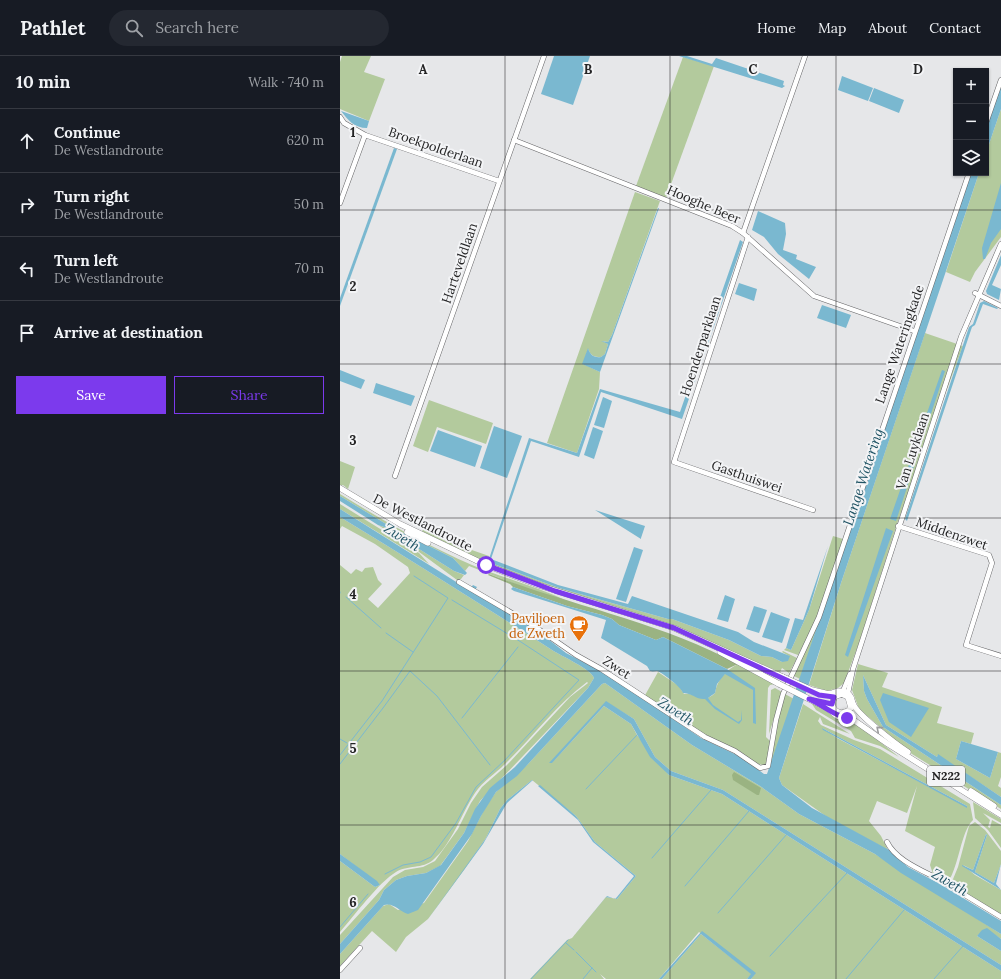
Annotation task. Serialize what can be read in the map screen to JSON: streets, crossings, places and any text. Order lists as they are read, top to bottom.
{
  "streets": {
    "main road": ["De Westlandroute", "N222"],
    "street": [
      "Broekpolderlaan",
      "Hooghe Beer",
      "Harteveldlaan",
      "Lange Wateringkade",
      "Hoenderparklaan",
      "Van Luyklaan",
      "Gasthuiswei",
      "Middenzwet",
      "Zwet"
    ]
  },
  "crossings": [
    ["Broekpolderlaan", "Harteveldlaan"],
    ["Hooghe Beer", "Harteveldlaan"],
    ["Hooghe Beer", "Lange Wateringkade"],
    ["Hooghe Beer", "Hoenderparklaan"],
    ["Lange Wateringkade", "Zwet"],
    ["Hoenderparklaan", "Gasthuiswei"],
    ["Van Luyklaan", "De Westlandroute"],
    ["Van Luyklaan", "Middenzwet"],
    ["Van Luyklaan", "N222"],
    ["De Westlandroute", "N222"]
  ],
  "water": ["Lange Watering", "Zweth"],
  "places": {
    "cafe": ["Paviljoen de Zweth"]
  },
  "page": {
    "header": "Pathlet",
    "search": "Search here",
    "nav": [
      "Home",
      "Map",
      "About",
      "Contact"
    ],
    "heading": ["10 min", "Walk · 740 m"],
    "map_buttons": ["+", "−"],
    "list": [
      ["Continue", "De Westlandroute", "620 m"],
      ["Turn right", "De Westlandroute", "50 m"],
      ["Turn left", "De Westlandroute", "70 m"],
      "Arrive at destination"
    ],
    "buttons": ["Save", "Share"]
  },
  "grid": {
    "columns": [
      "A",
      "B",
      "C",
      "D"
    ],
    "rows": [
      "1",
      "2",
      "3",
      "4",
      "5",
      "6"
    ]
  }
}
